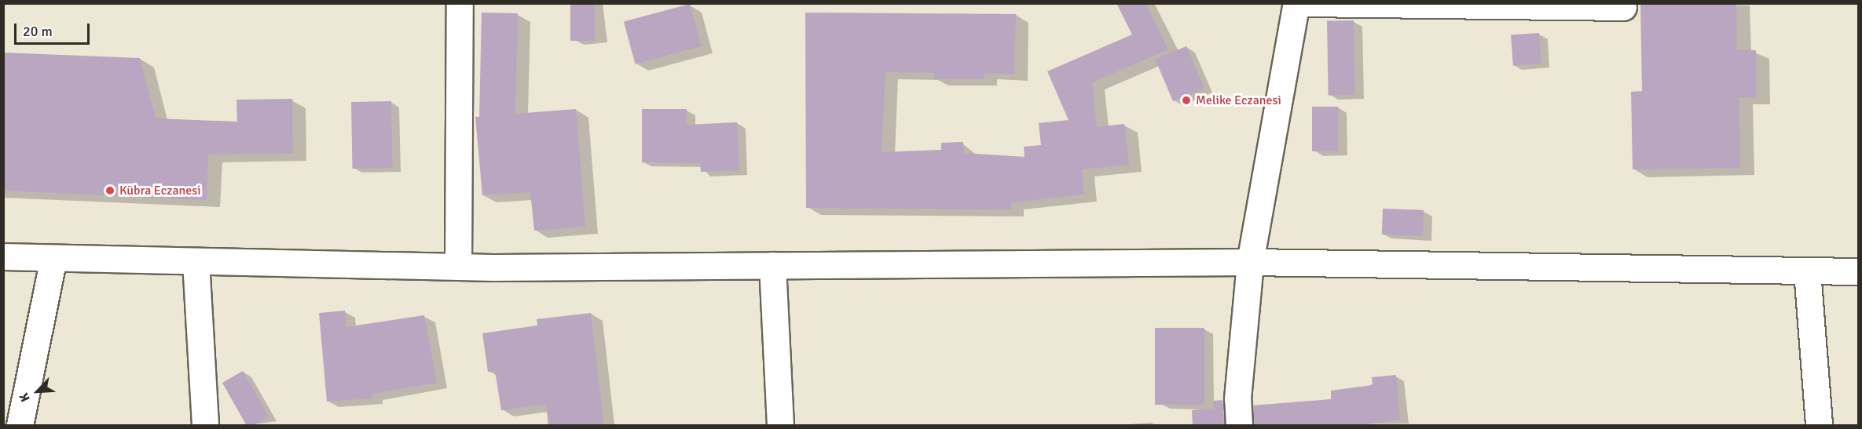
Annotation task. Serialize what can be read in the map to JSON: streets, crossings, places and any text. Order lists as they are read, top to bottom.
{
  "places": ["Melike Eczanesi", "Kübra Eczanesi"],
  "scale_bar": "20 m",
  "north": "bottom left"
}
